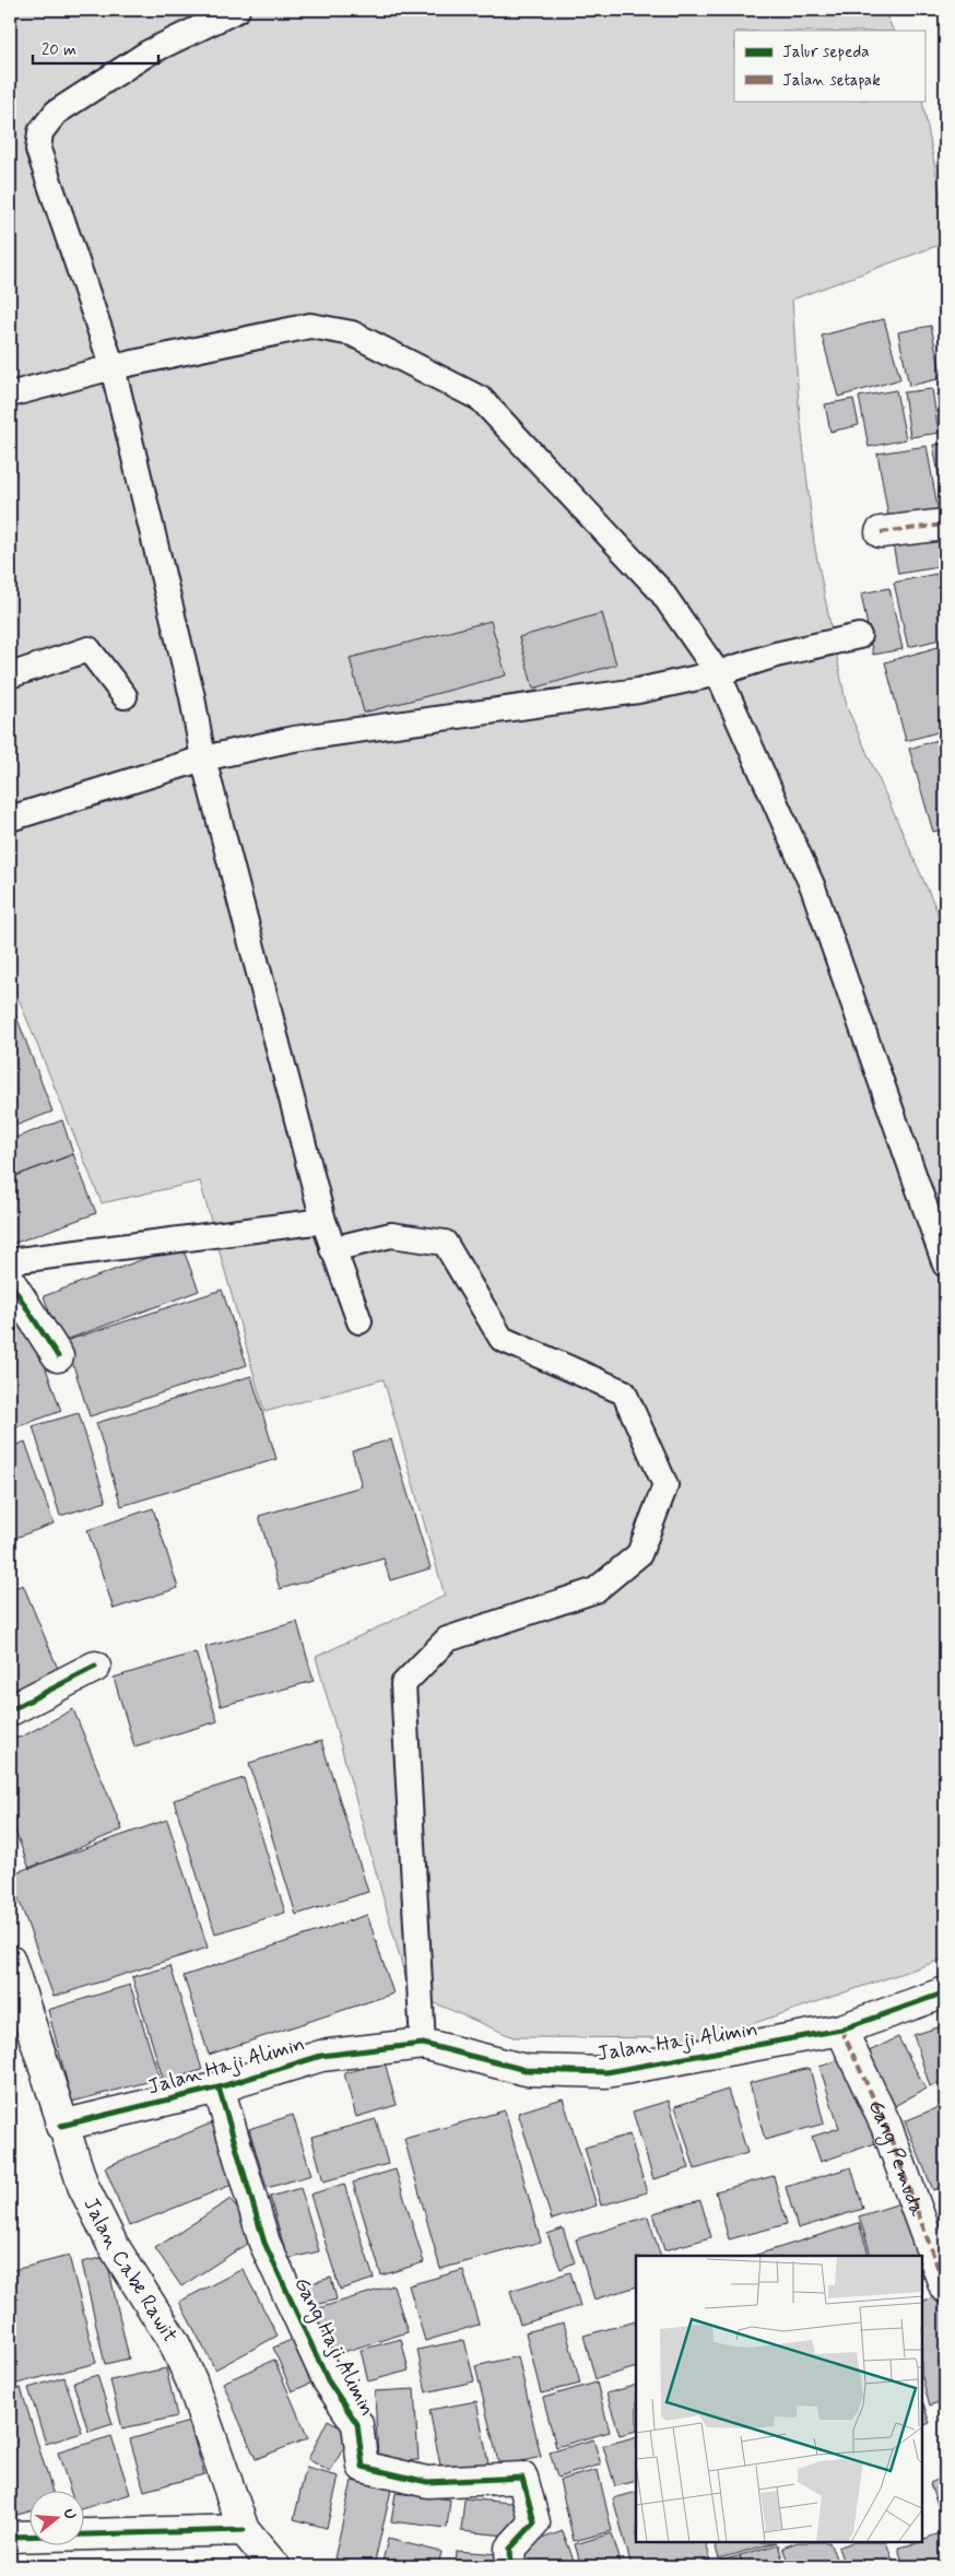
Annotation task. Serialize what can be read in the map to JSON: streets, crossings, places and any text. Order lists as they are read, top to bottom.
{
  "streets": {
    "street": [
      "Jalan Haji Alimin",
      "Gang Pemuda",
      "Jalan Cabe Rawit",
      "Gang Haji Alimin"
    ]
  },
  "crossings": [
    ["Jalan Haji Alimin", "Gang Pemuda"],
    ["Jalan Haji Alimin", "Jalan Cabe Rawit"],
    ["Jalan Haji Alimin", "Gang Haji Alimin"]
  ],
  "legend": ["Jalur sepeda", "Jalan setapak"],
  "scale_bar": "20 m",
  "north": "right"
}
